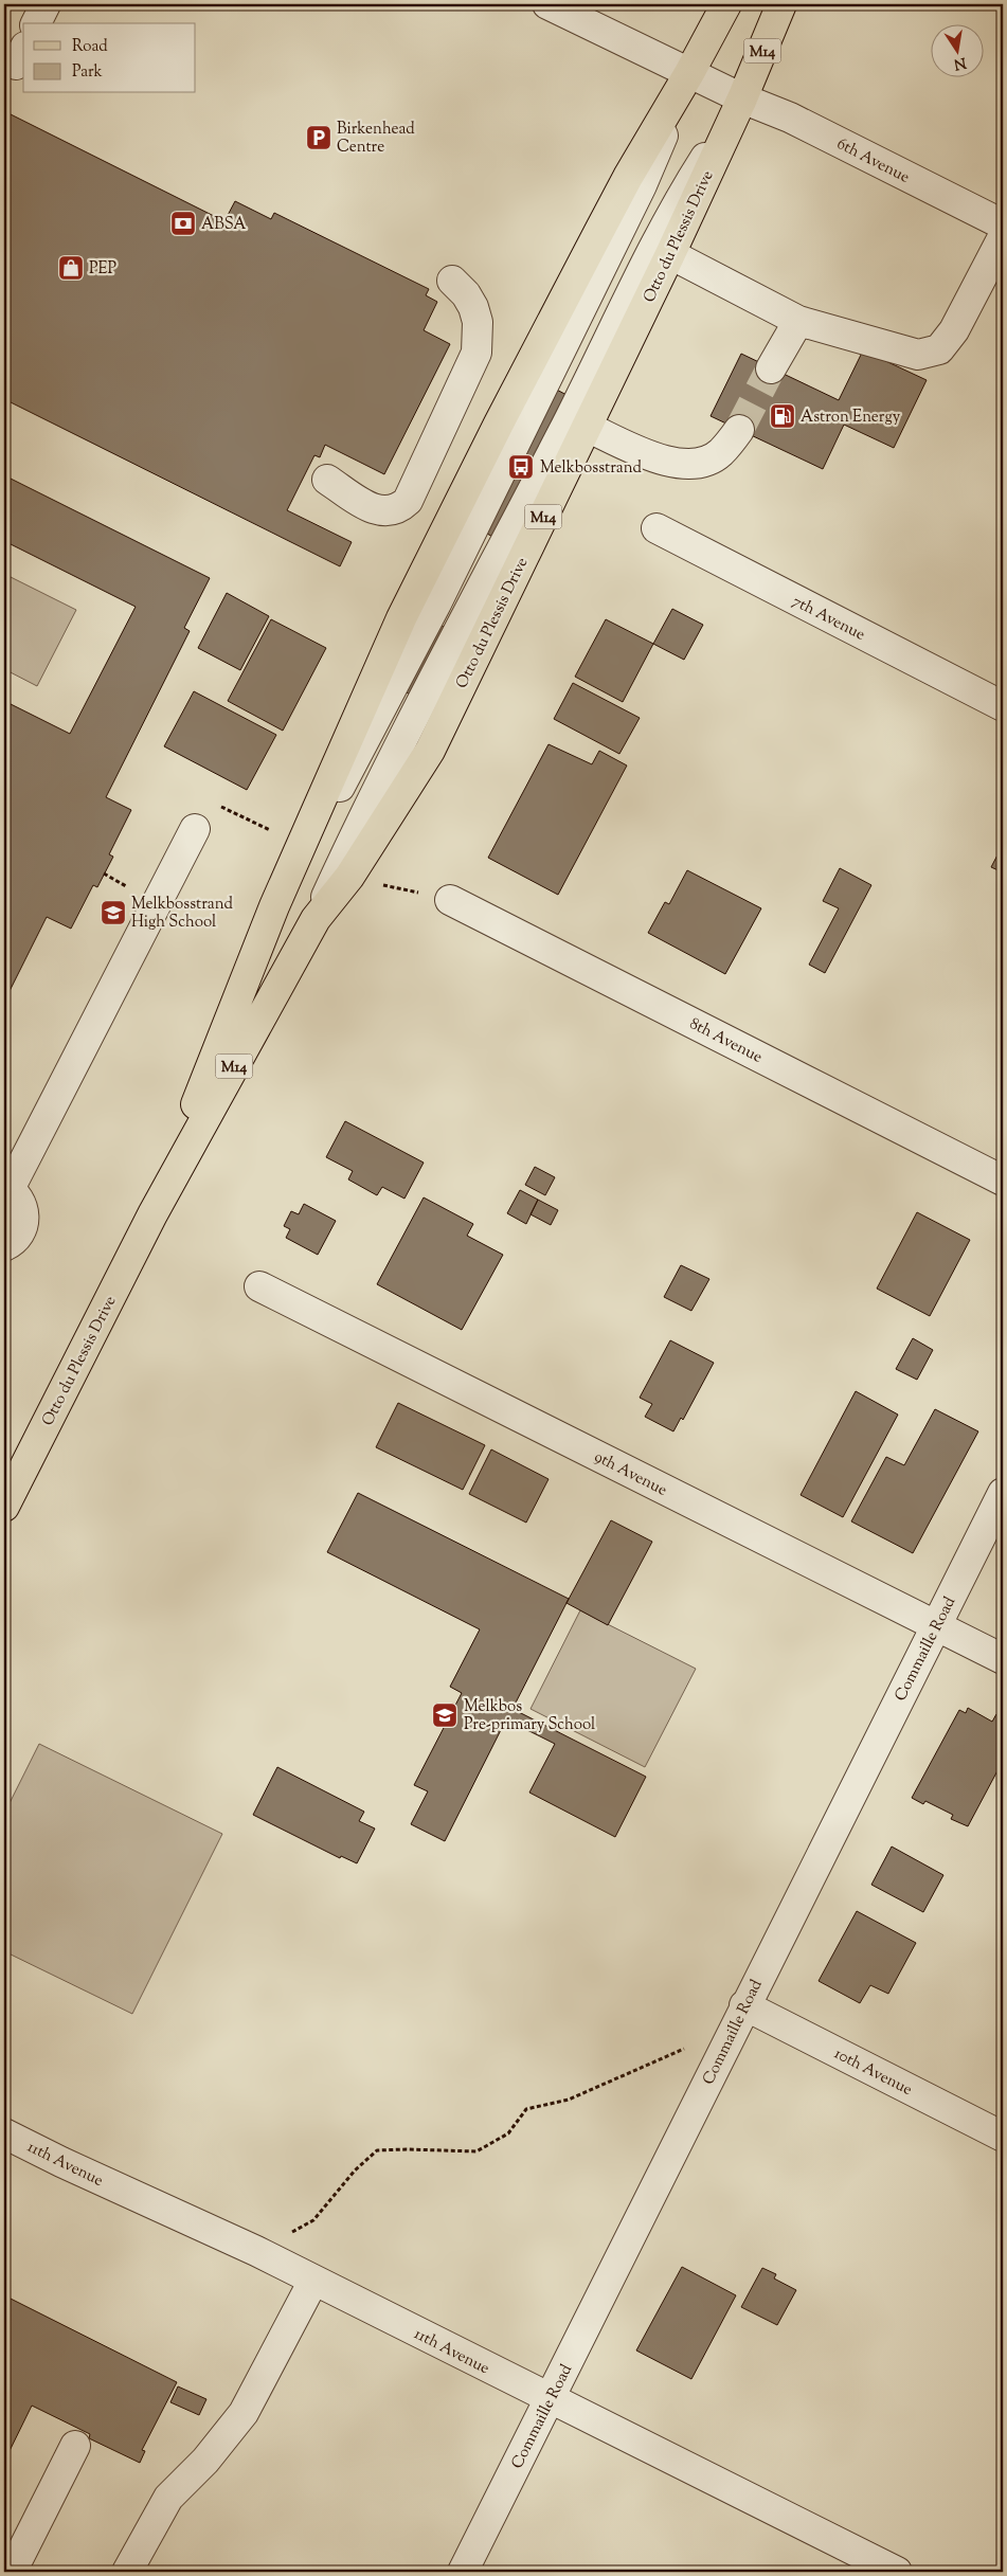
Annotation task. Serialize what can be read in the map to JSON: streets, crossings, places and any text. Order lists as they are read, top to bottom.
{
  "streets": {
    "main road": ["M14", "Otto du Plessis Drive"],
    "street": [
      "6th Avenue",
      "7th Avenue",
      "8th Avenue",
      "9th Avenue",
      "Commaille Road",
      "10th Avenue",
      "11th Avenue"
    ]
  },
  "crossings": [
    ["6th Avenue", "Otto du Plessis Drive"],
    ["9th Avenue", "Commaille Road"],
    ["Commaille Road", "10th Avenue"],
    ["Commaille Road", "11th Avenue"]
  ],
  "places": {
    "parking": ["Birkenhead Centre"],
    "bank": ["ABSA"],
    "shop": ["PEP"],
    "fuel station": ["Astron Energy"],
    "bus stop": ["Melkbosstrand"],
    "school or university": ["Melkbosstrand High School", "Melkbos Pre-primary School"]
  },
  "legend": ["Road", "Park"],
  "north": "bottom"
}
